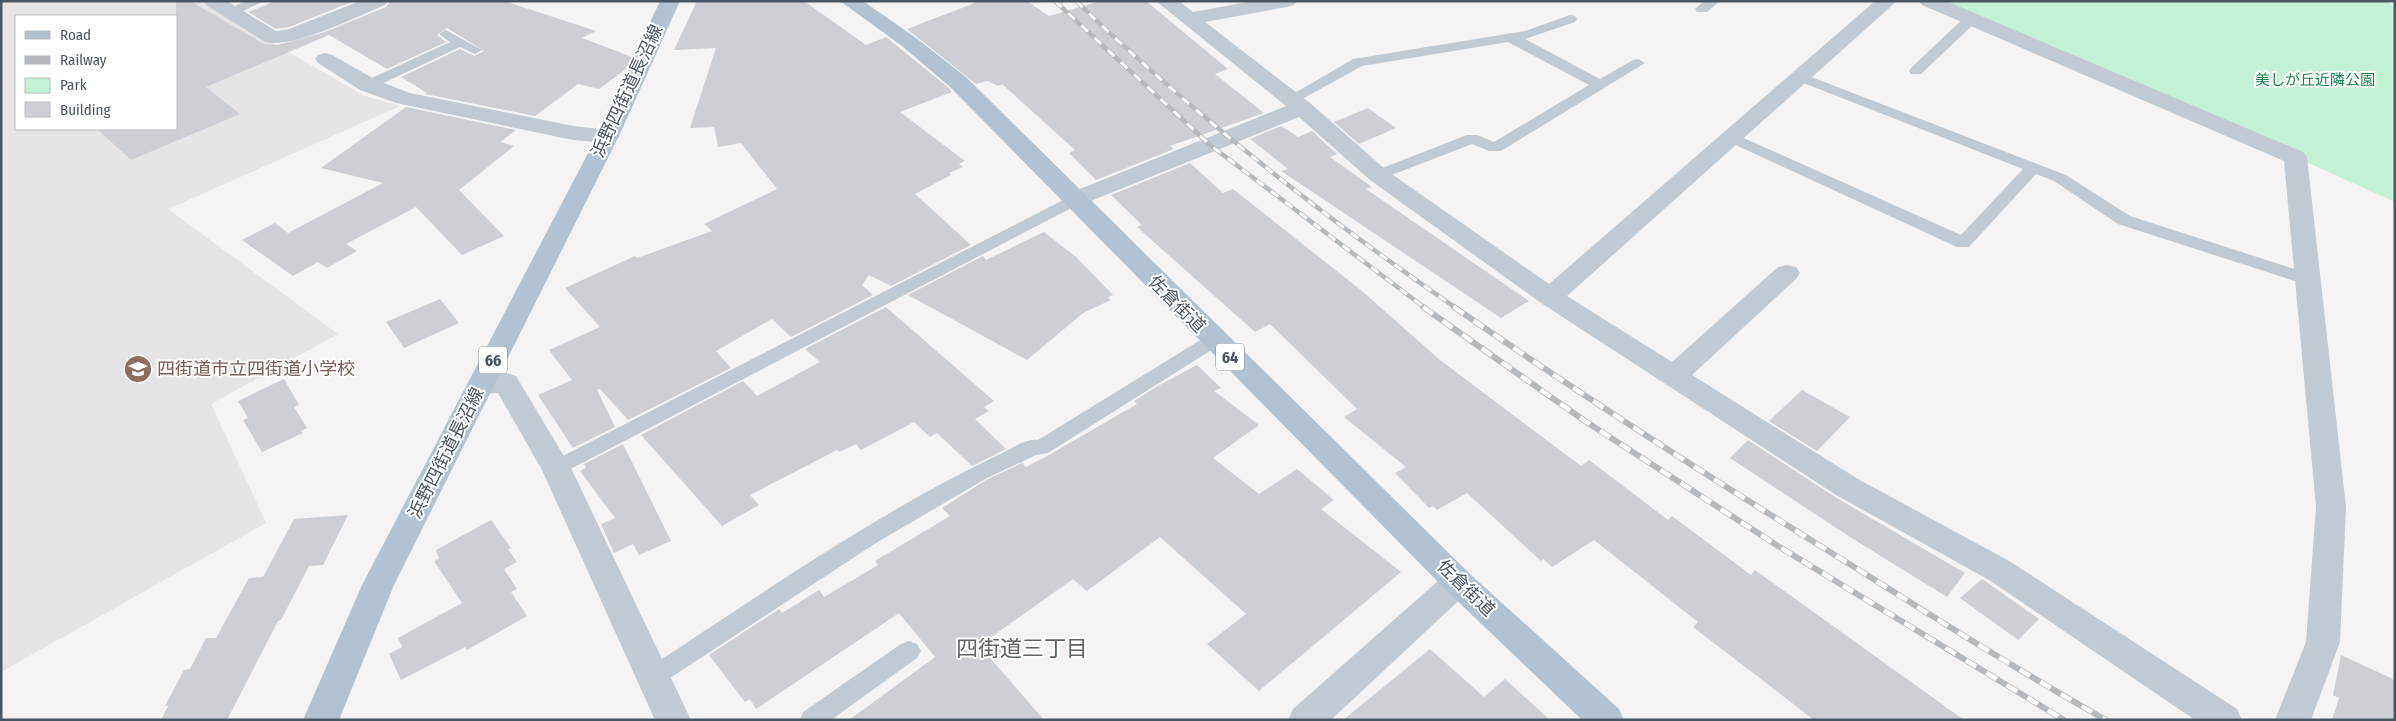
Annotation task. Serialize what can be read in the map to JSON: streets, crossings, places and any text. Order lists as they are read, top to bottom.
{
  "streets": {
    "main road": [
      "浜野四街道長沼線",
      "佐倉街道",
      "64",
      "66"
    ]
  },
  "districts": ["四街道三丁目"],
  "parks": ["美しが丘近隣公園"],
  "places": {
    "school or university": ["四街道市立四街道小学校"]
  },
  "legend": [
    "Road",
    "Railway",
    "Park",
    "Building"
  ]
}
